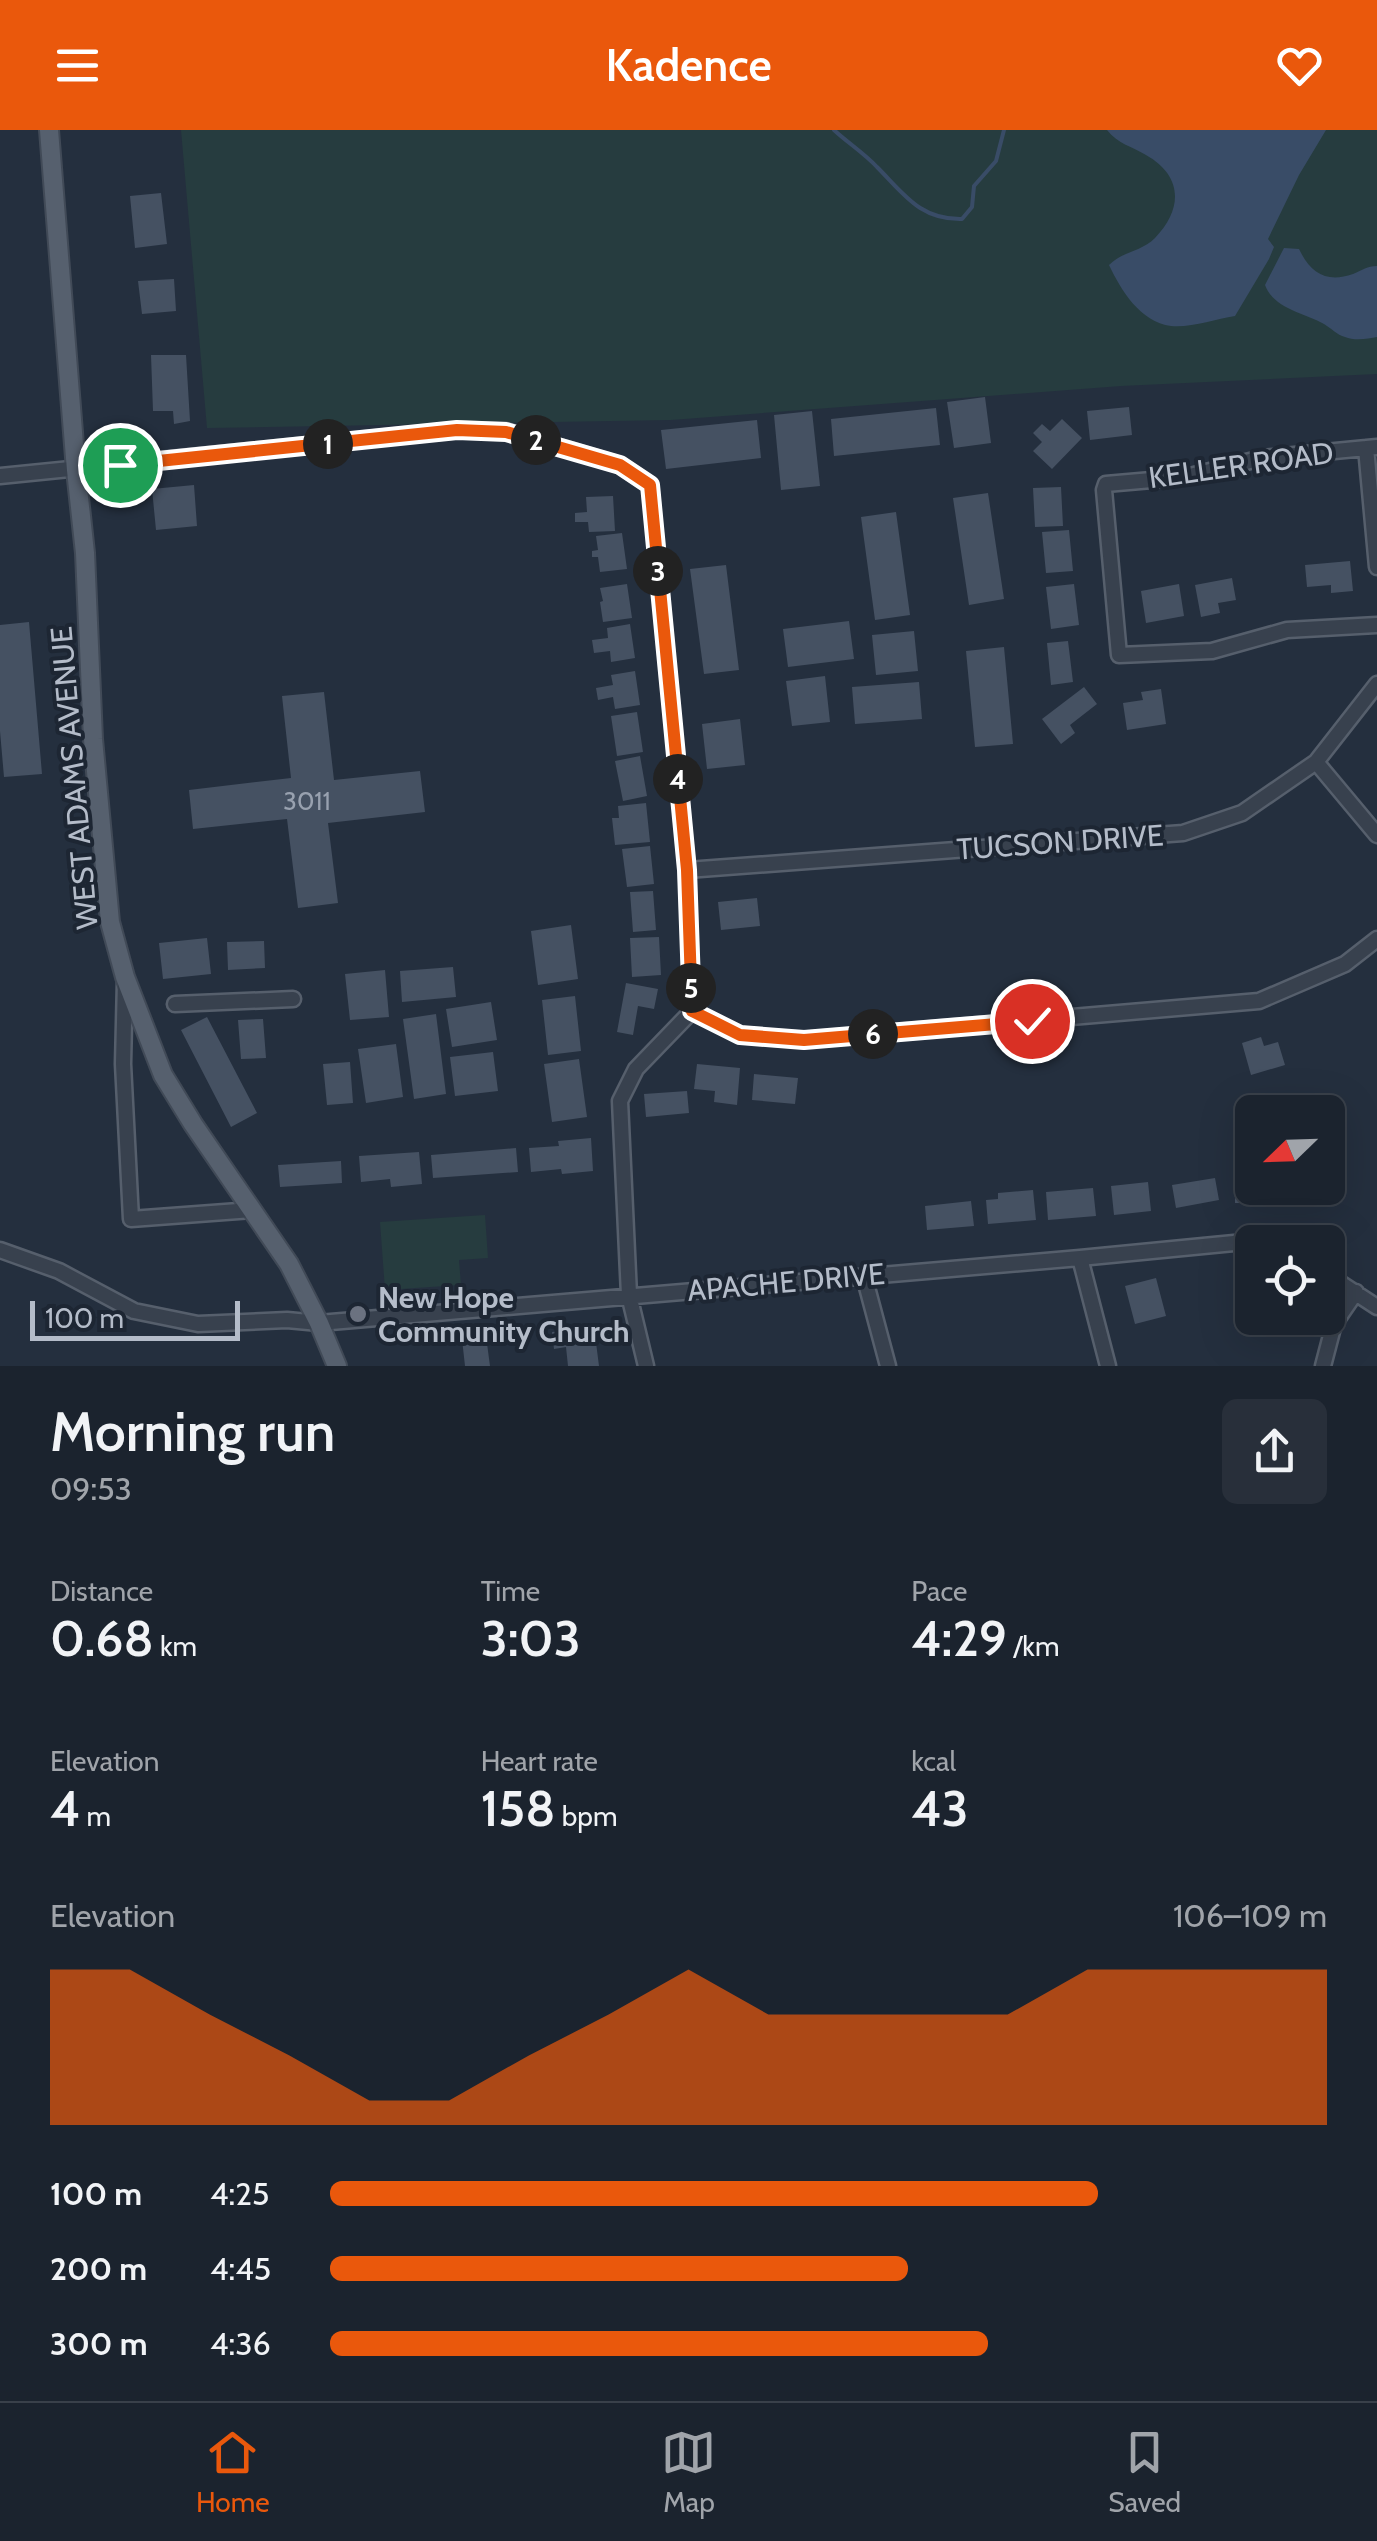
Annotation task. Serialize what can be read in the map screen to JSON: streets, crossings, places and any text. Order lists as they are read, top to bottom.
{
  "streets": {
    "main road": ["WEST ADAMS AVENUE"],
    "street": ["KELLER ROAD", "TUCSON DRIVE", "APACHE DRIVE"]
  },
  "crossings": [
    ["WEST ADAMS AVENUE", "APACHE DRIVE"]
  ],
  "places": ["New Hope Community Church"],
  "house_numbers": ["3011"],
  "scale_bar": "100 m",
  "north": "bottom left",
  "page": {
    "header": "Kadence",
    "pins": [
      "2",
      "1",
      "3",
      "4",
      "5",
      "6"
    ],
    "scale": "100 m",
    "heading": ["Morning run", "09:53"],
    "stats": [
      ["Distance", "0.68 km"],
      ["Time", "3:03"],
      ["Pace", "4:29 /km"],
      ["Elevation", "4 m"],
      ["Heart rate", "158 bpm"],
      ["kcal", "43"]
    ],
    "chart": ["Elevation", "106–109 m"],
    "list": [
      {
        "name": "100 m",
        "note": "4:25"
      },
      {
        "name": "200 m",
        "note": "4:45"
      },
      {
        "name": "300 m",
        "note": "4:36"
      }
    ],
    "tabs": ["Home", "Map", "Saved"]
  }
}
